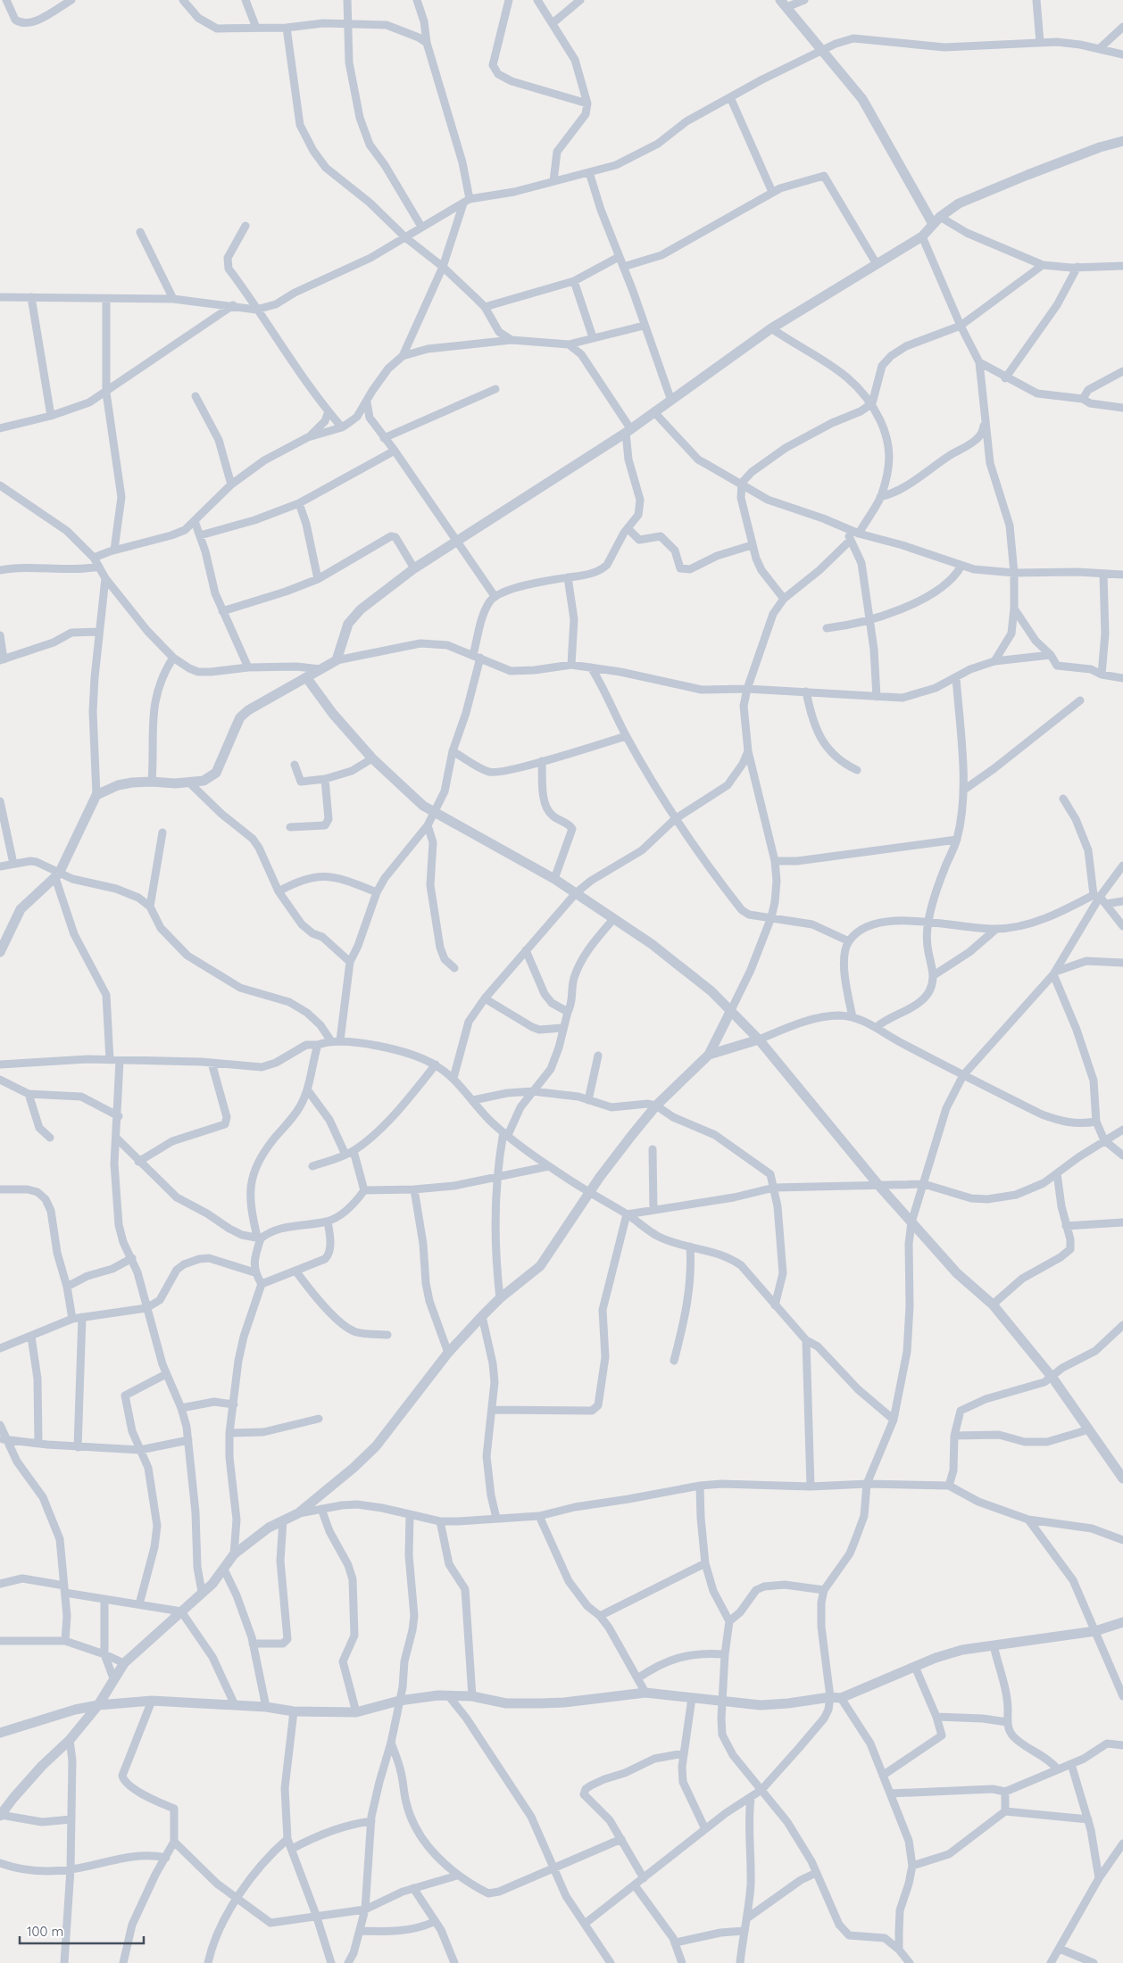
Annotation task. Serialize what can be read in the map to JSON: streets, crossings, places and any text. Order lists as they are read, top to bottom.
{
  "scale_bar": "100 m"
}
